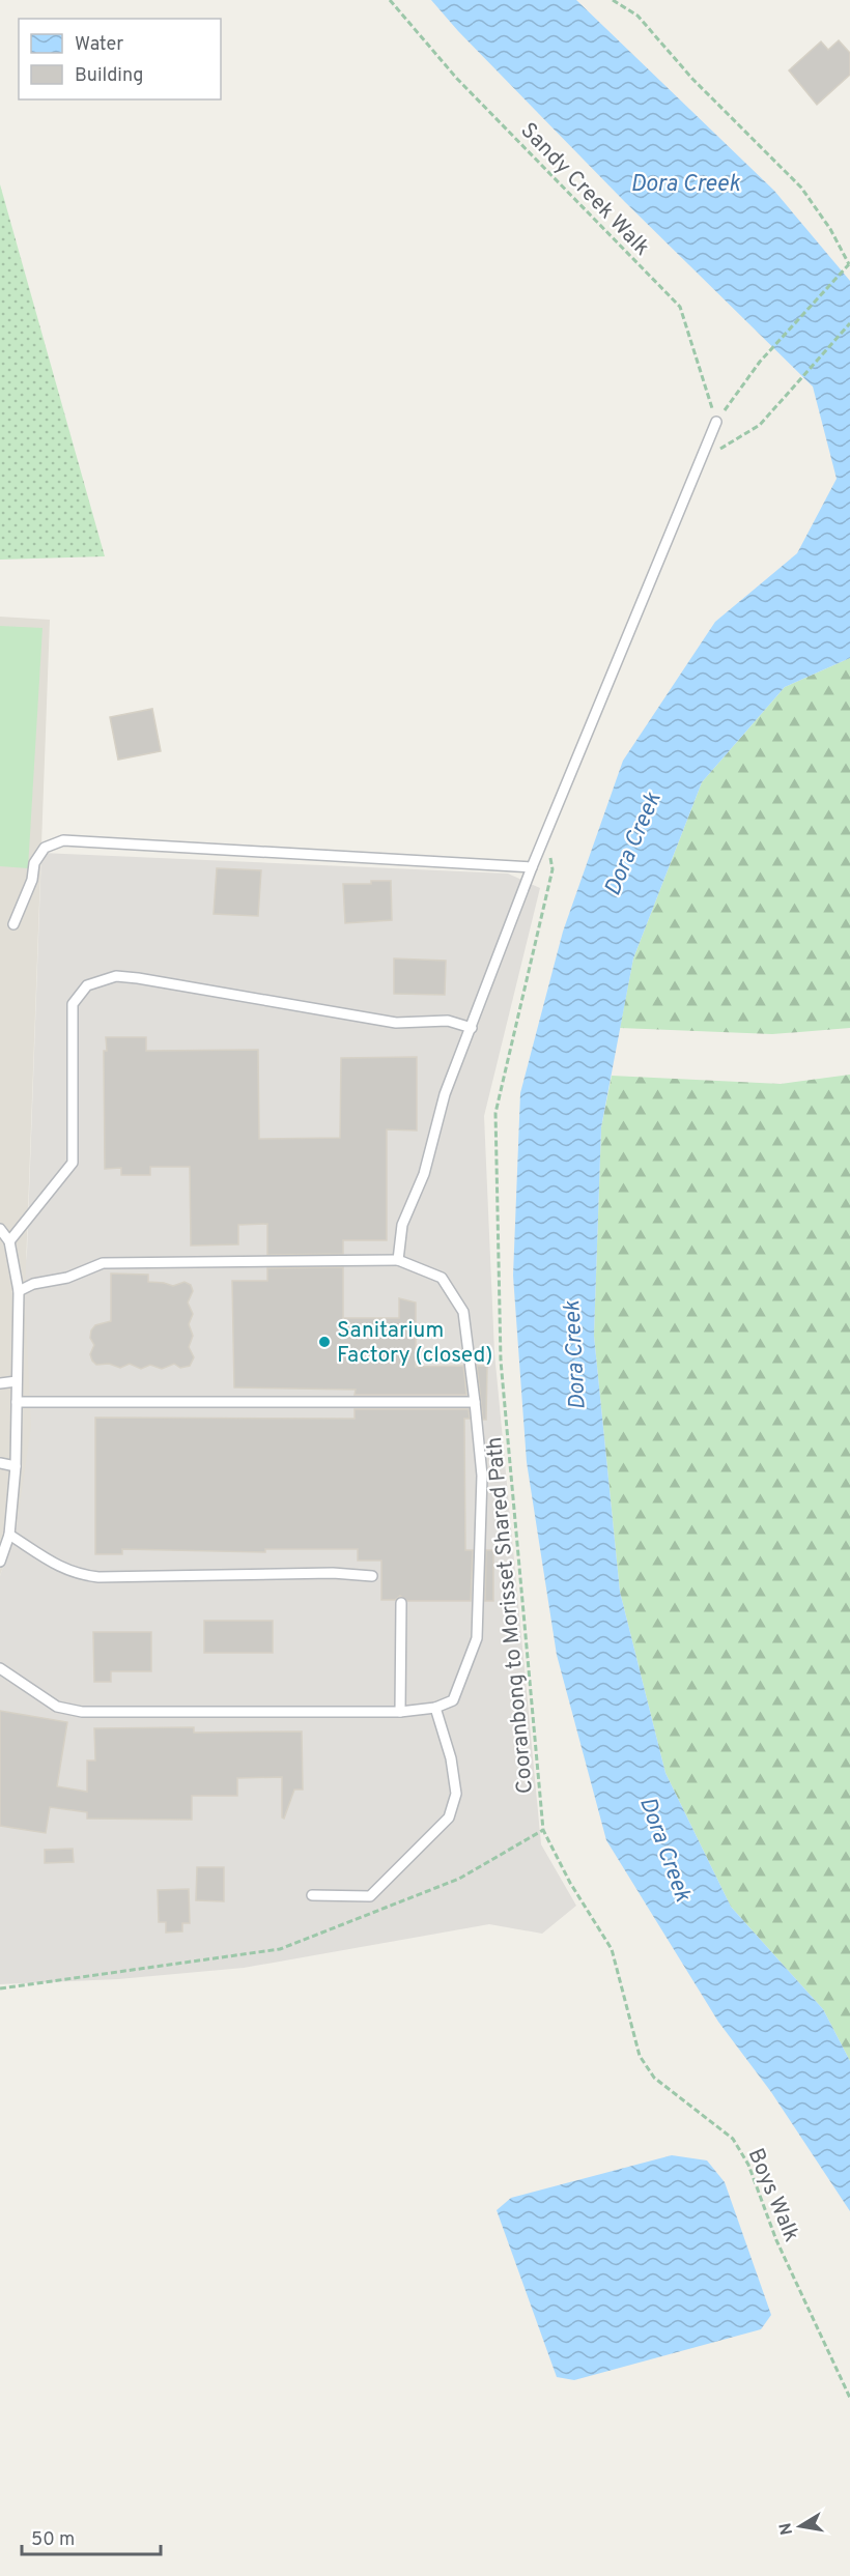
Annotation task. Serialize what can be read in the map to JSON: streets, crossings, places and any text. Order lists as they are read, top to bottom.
{
  "streets": {
    "path": ["Sandy Creek Walk", "Cooranbong to Morisset Shared Path", "Boys Walk"]
  },
  "crossings": [
    ["Cooranbong to Morisset Shared Path", "Boys Walk"]
  ],
  "water": ["Dora Creek"],
  "places": ["Sanitarium Factory (closed)"],
  "legend": ["Water", "Building"],
  "scale_bar": "50 m",
  "north": "left"
}
